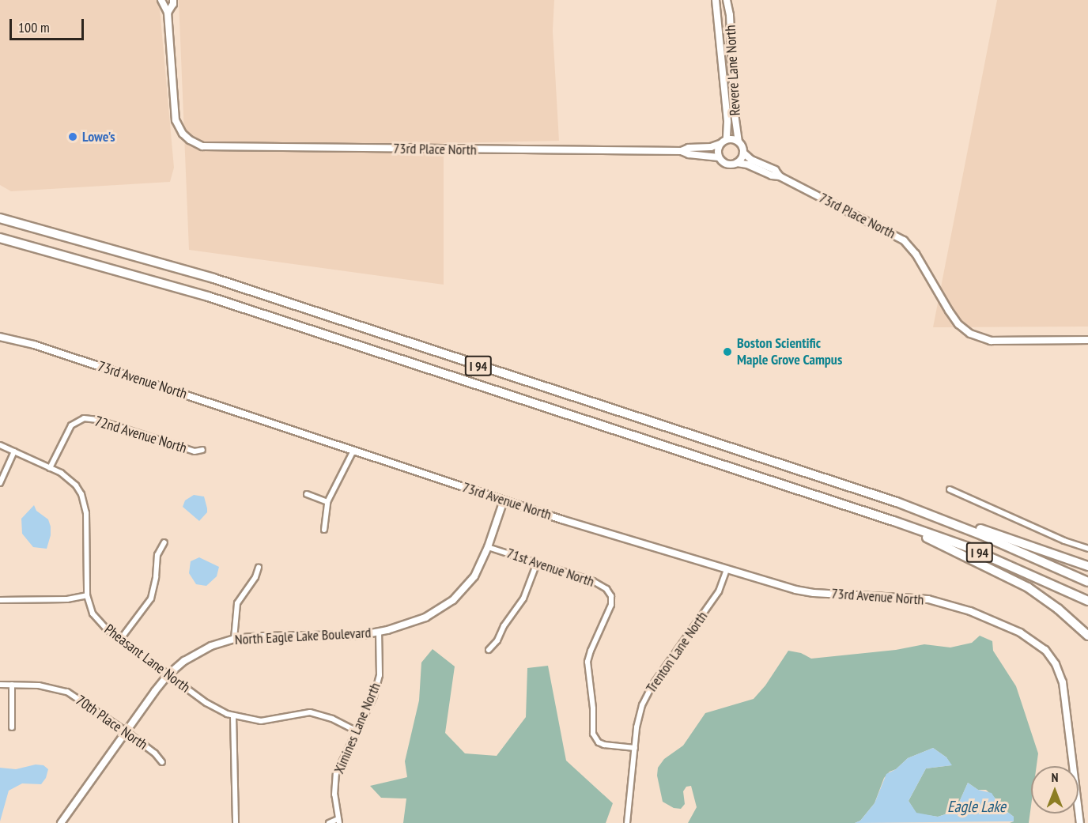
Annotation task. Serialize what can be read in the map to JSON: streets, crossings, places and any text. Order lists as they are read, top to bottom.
{
  "streets": {
    "highway": ["I 94"],
    "street": [
      "Revere Lane North",
      "73rd Place North",
      "73rd Avenue North",
      "72nd Avenue North",
      "71st Avenue North",
      "North Eagle Lake Boulevard",
      "Trenton Lane North",
      "Pheasant Lane North",
      "70th Place North",
      "Ximines Lane North"
    ]
  },
  "crossings": [
    ["Revere Lane North", "73rd Place North"],
    ["73rd Avenue North", "North Eagle Lake Boulevard"],
    ["73rd Avenue North", "Trenton Lane North"],
    ["72nd Avenue North", "Pheasant Lane North"],
    ["71st Avenue North", "North Eagle Lake Boulevard"],
    ["71st Avenue North", "Trenton Lane North"],
    ["North Eagle Lake Boulevard", "Pheasant Lane North"],
    ["North Eagle Lake Boulevard", "70th Place North"],
    ["North Eagle Lake Boulevard", "Ximines Lane North"],
    ["Pheasant Lane North", "Ximines Lane North"]
  ],
  "water": ["Eagle Lake"],
  "places": ["Lowe's", "Boston Scientific Maple Grove Campus"],
  "scale_bar": "100 m",
  "north": "top"
}
